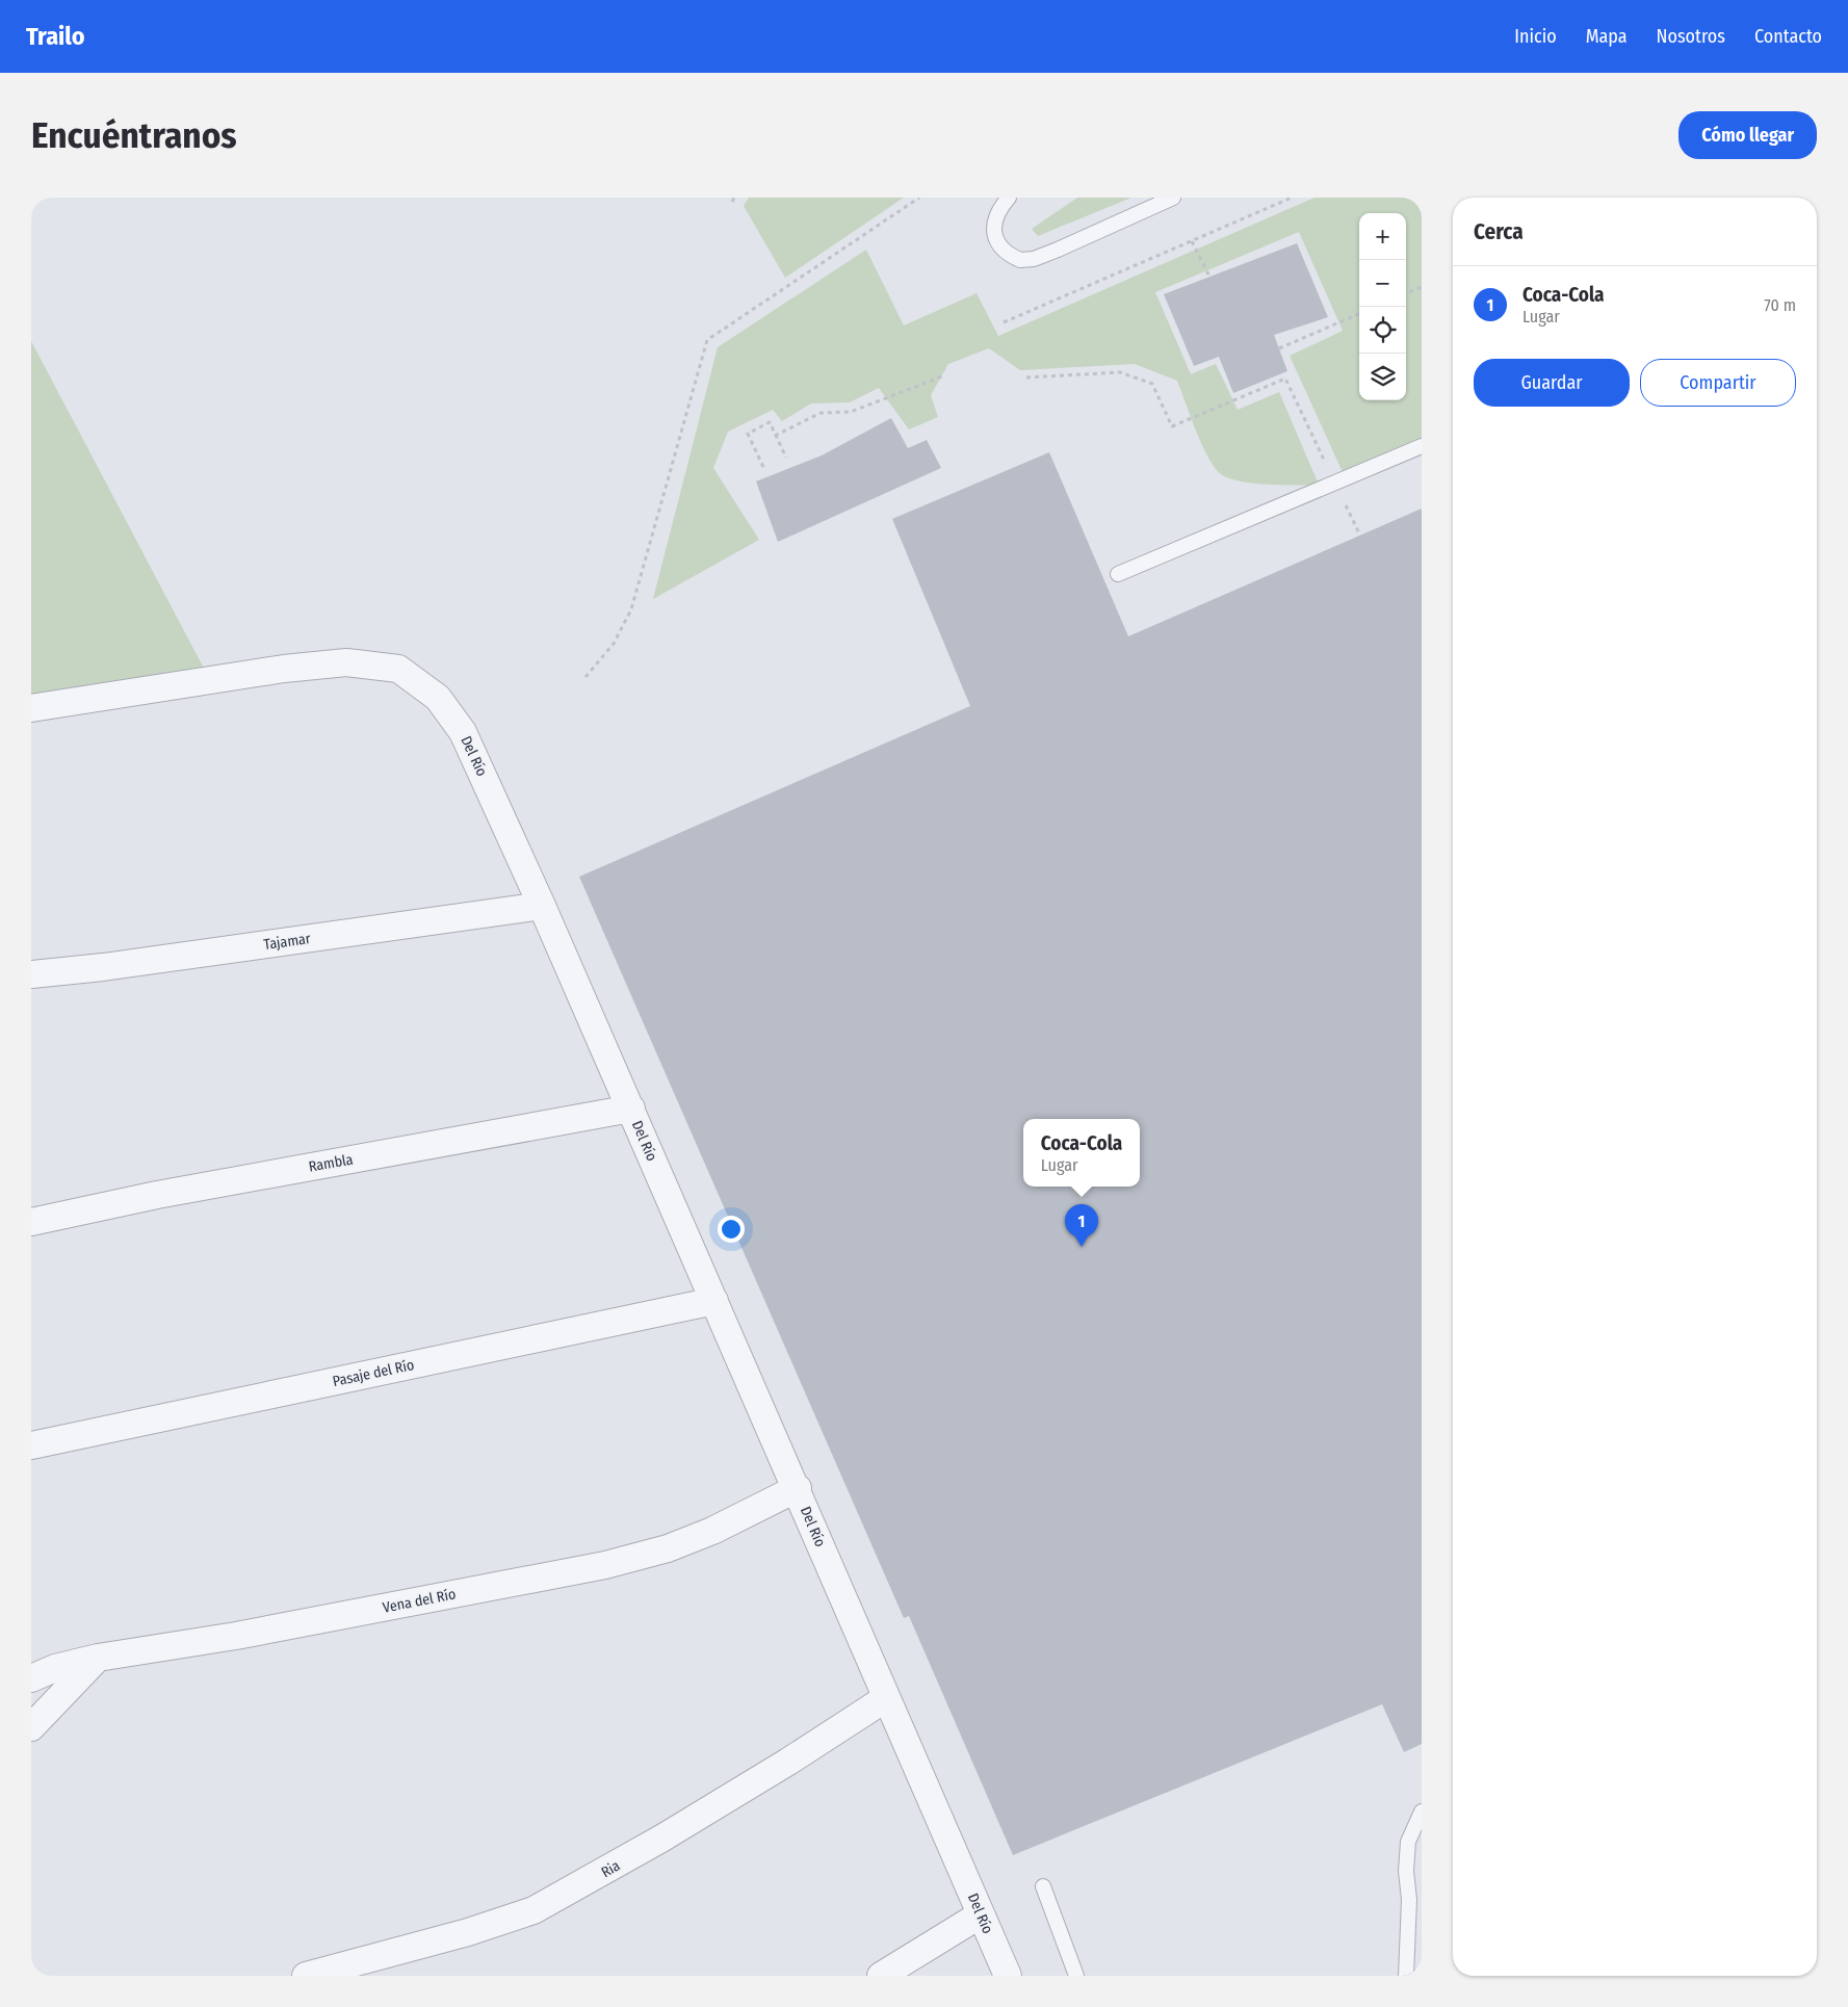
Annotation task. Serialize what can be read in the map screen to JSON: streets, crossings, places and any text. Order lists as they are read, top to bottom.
{
  "streets": {
    "street": [
      "Del Río",
      "Tajamar",
      "Rambla",
      "Pasaje del Río",
      "Vena del Río",
      "Ria"
    ]
  },
  "crossings": [
    ["Del Río", "Tajamar"],
    ["Del Río", "Rambla"],
    ["Del Río", "Pasaje del Río"],
    ["Del Río", "Vena del Río"],
    ["Del Río", "Ria"]
  ],
  "page": {
    "header": "Trailo",
    "nav": [
      "Inicio",
      "Mapa",
      "Nosotros",
      "Contacto"
    ],
    "buttons": [
      "Cómo llegar",
      ["Guardar", "Compartir"]
    ],
    "title": "Encuéntranos",
    "heading": "Cerca",
    "map_buttons": ["+", "−"],
    "list": [
      {
        "mark": "1",
        "name": "Coca-Cola",
        "note": "Lugar",
        "value": "70 m"
      }
    ],
    "popup": ["Coca-Cola", "Lugar"],
    "pins": "1"
  }
}
